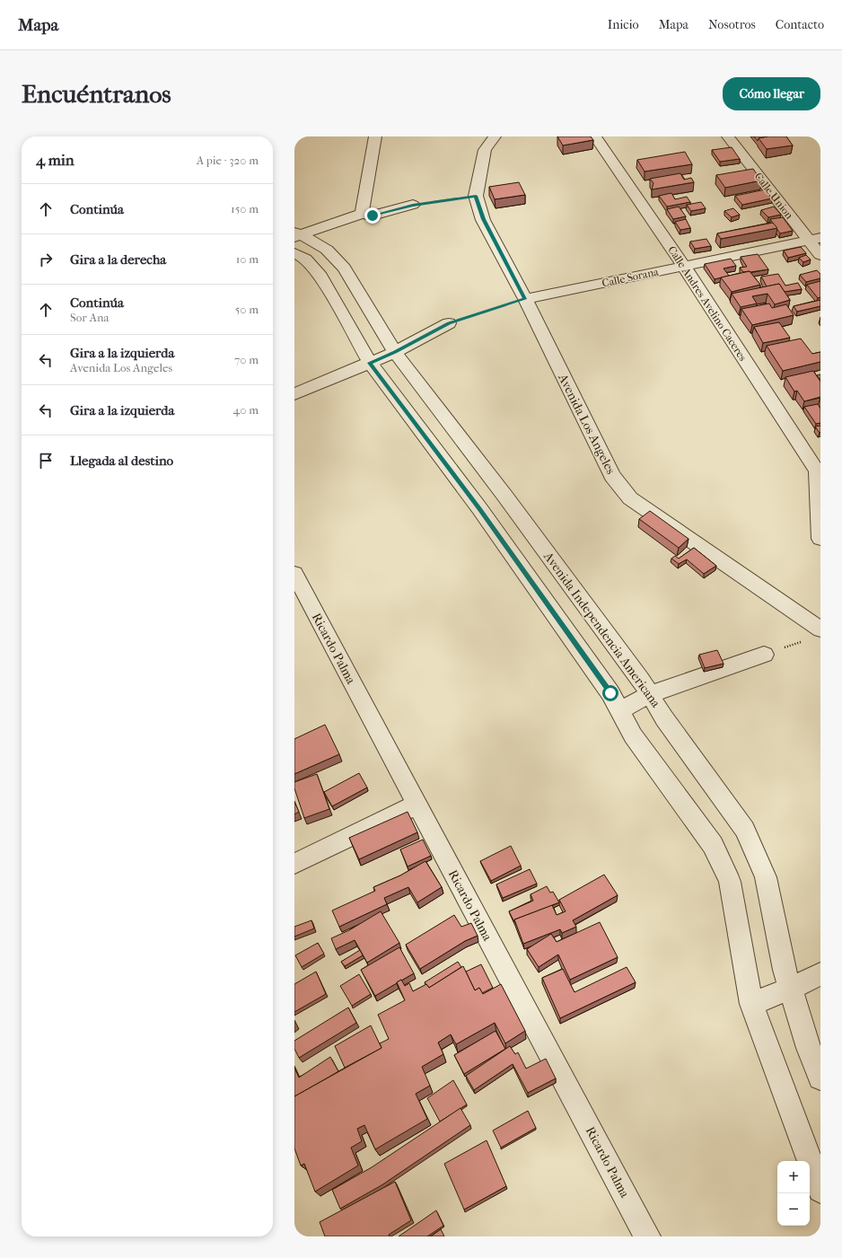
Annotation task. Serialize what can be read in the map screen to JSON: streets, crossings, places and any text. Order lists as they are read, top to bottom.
{
  "streets": {
    "street": [
      "Calle Union",
      "Calle Sorana",
      "Calle Andres Avelino Caceres",
      "Avenida Los Angeles",
      "Avenida Independencia Americana",
      "Ricardo Palma"
    ]
  },
  "crossings": [
    ["Calle Union", "Calle Sorana"],
    ["Calle Sorana", "Calle Andres Avelino Caceres"],
    ["Calle Sorana", "Avenida Los Angeles"]
  ],
  "page": {
    "header": "Mapa",
    "nav": [
      "Inicio",
      "Mapa",
      "Nosotros",
      "Contacto"
    ],
    "buttons": "Cómo llegar",
    "title": "Encuéntranos",
    "heading": ["4 min", "A pie · 320 m"],
    "list": [
      ["Continúa", "150 m"],
      ["Gira a la derecha", "10 m"],
      ["Continúa", "Sor Ana", "50 m"],
      ["Gira a la izquierda", "Avenida Los Angeles", "70 m"],
      ["Gira a la izquierda", "40 m"],
      "Llegada al destino"
    ],
    "map_buttons": ["+", "−"]
  }
}
